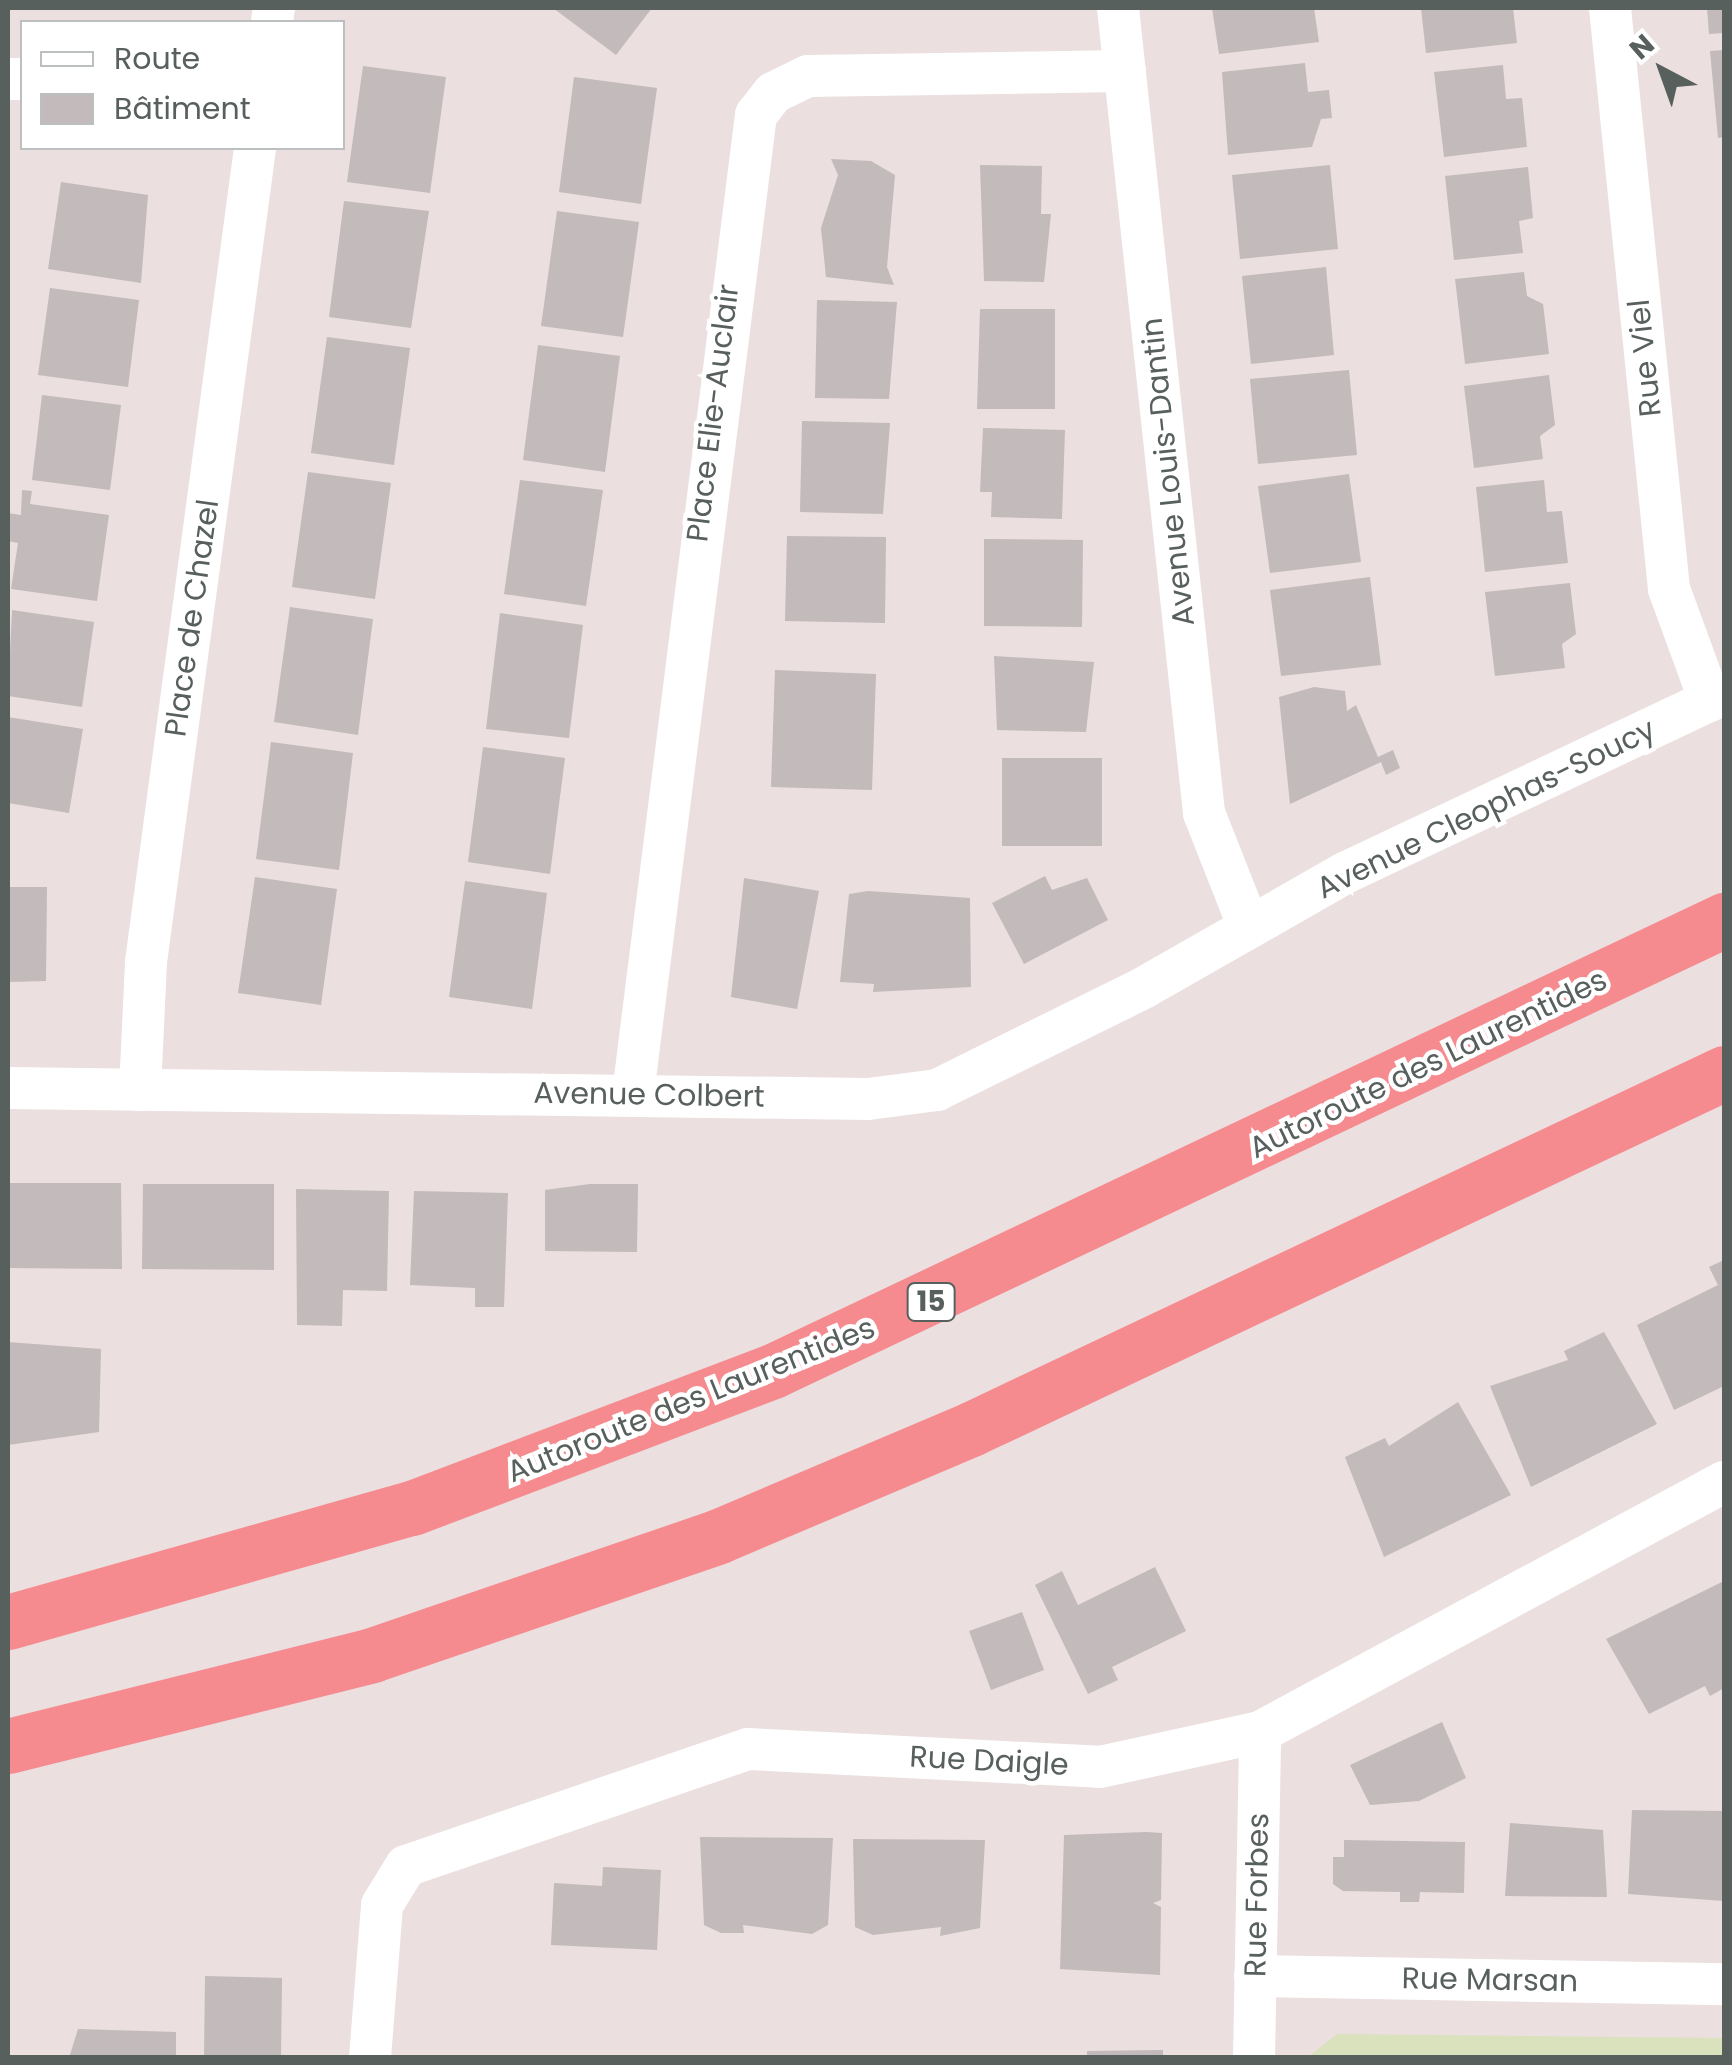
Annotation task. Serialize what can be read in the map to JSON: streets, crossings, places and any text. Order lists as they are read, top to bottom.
{
  "streets": {
    "highway": ["Autoroute des Laurentides", "15"],
    "street": [
      "Rue Viel",
      "Place Elie-Auclair",
      "Avenue Louis-Dantin",
      "Place de Chazel",
      "Avenue Cleophas-Soucy",
      "Avenue Colbert",
      "Rue Daigle",
      "Rue Forbes",
      "Rue Marsan"
    ]
  },
  "crossings": [
    ["Rue Viel", "Avenue Cleophas-Soucy"],
    ["Place Elie-Auclair", "Avenue Louis-Dantin"],
    ["Place Elie-Auclair", "Avenue Colbert"],
    ["Avenue Louis-Dantin", "Avenue Cleophas-Soucy"],
    ["Avenue Louis-Dantin", "Avenue Colbert"],
    ["Place de Chazel", "Avenue Colbert"],
    ["Avenue Cleophas-Soucy", "Avenue Colbert"],
    ["Rue Daigle", "Rue Forbes"],
    ["Rue Forbes", "Rue Marsan"]
  ],
  "legend": ["Route", "Bâtiment"],
  "north": "top left"
}
